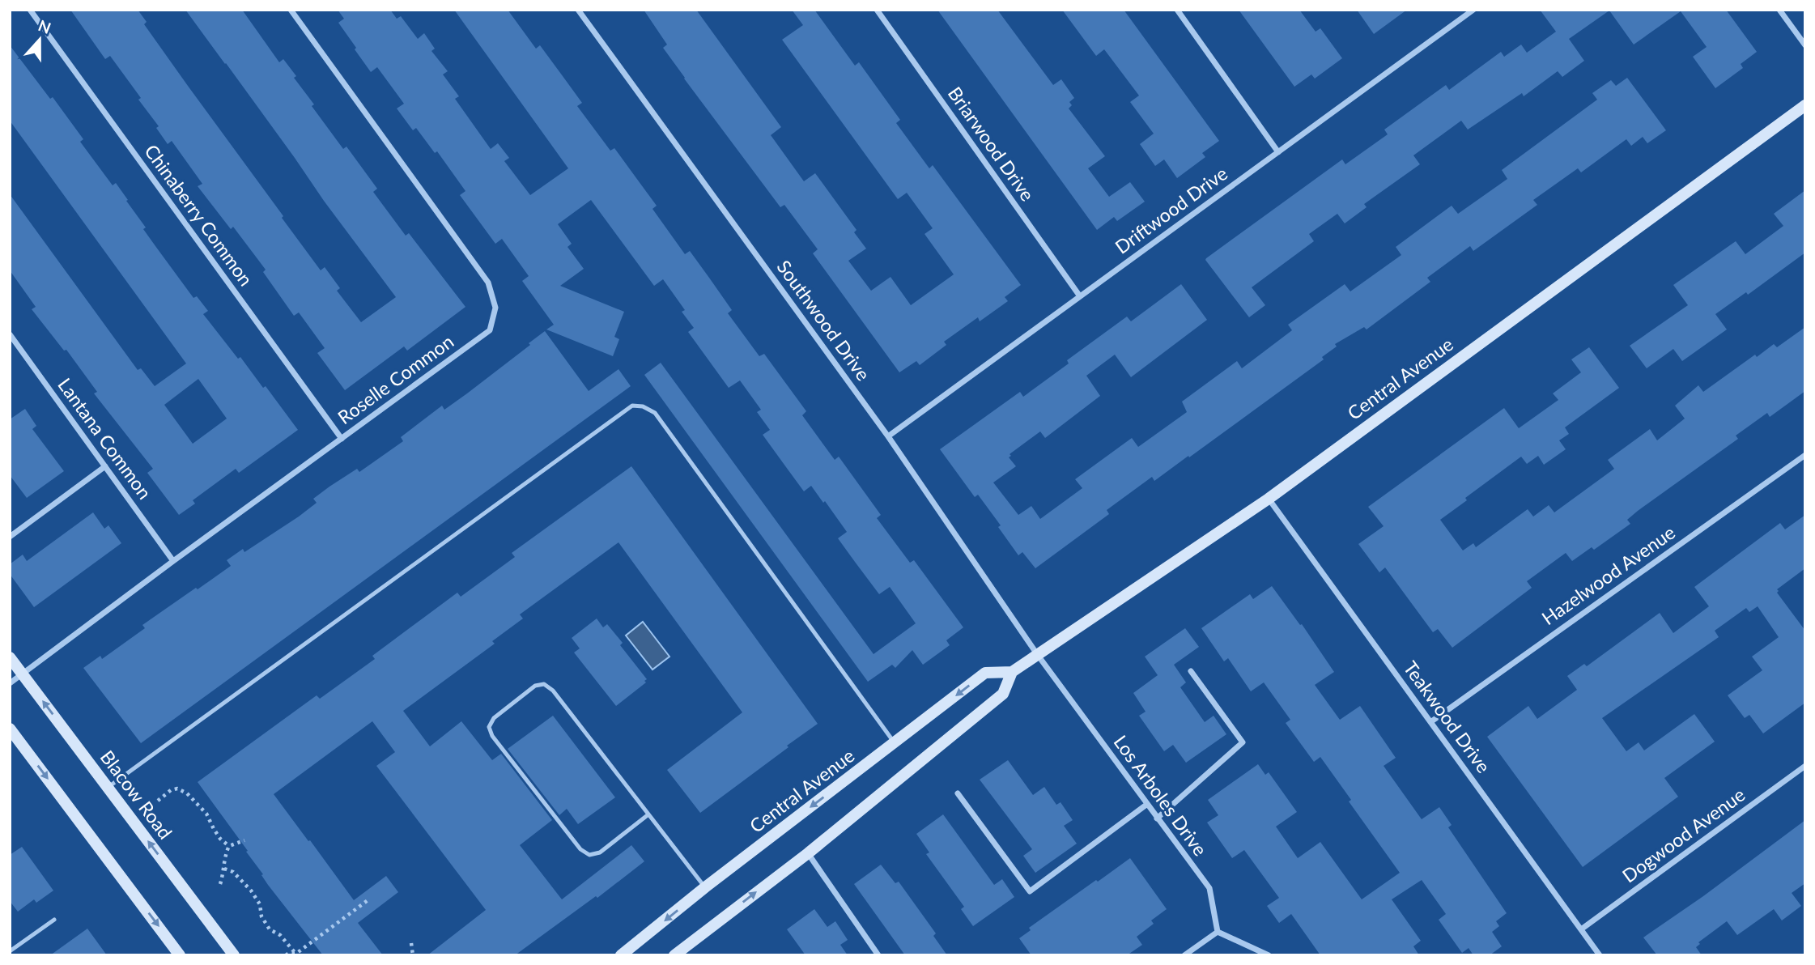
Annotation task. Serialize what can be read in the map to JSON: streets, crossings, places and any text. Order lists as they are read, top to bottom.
{
  "streets": {
    "main road": ["Central Avenue", "Blacow Road"],
    "street": [
      "Briarwood Drive",
      "Driftwood Drive",
      "Chinaberry Common",
      "Southwood Drive",
      "Roselle Common",
      "Lantana Common",
      "Hazelwood Avenue",
      "Teakwood Drive",
      "Los Arboles Drive",
      "Dogwood Avenue"
    ]
  },
  "crossings": [
    ["Briarwood Drive", "Driftwood Drive"],
    ["Driftwood Drive", "Southwood Drive"],
    ["Chinaberry Common", "Roselle Common"],
    ["Southwood Drive", "Central Avenue"],
    ["Southwood Drive", "Los Arboles Drive"],
    ["Central Avenue", "Teakwood Drive"],
    ["Central Avenue", "Los Arboles Drive"],
    ["Roselle Common", "Lantana Common"],
    ["Roselle Common", "Blacow Road"],
    ["Hazelwood Avenue", "Teakwood Drive"],
    ["Teakwood Drive", "Dogwood Avenue"]
  ],
  "north": "top"
}
